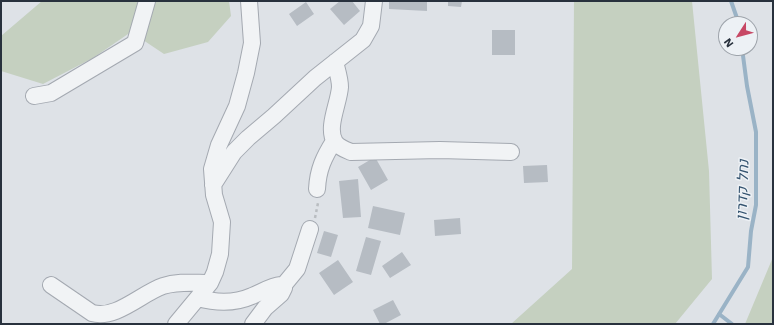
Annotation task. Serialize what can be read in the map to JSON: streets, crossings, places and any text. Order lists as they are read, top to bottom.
{
  "water": ["נחל קדרון"],
  "north": "bottom left"
}
